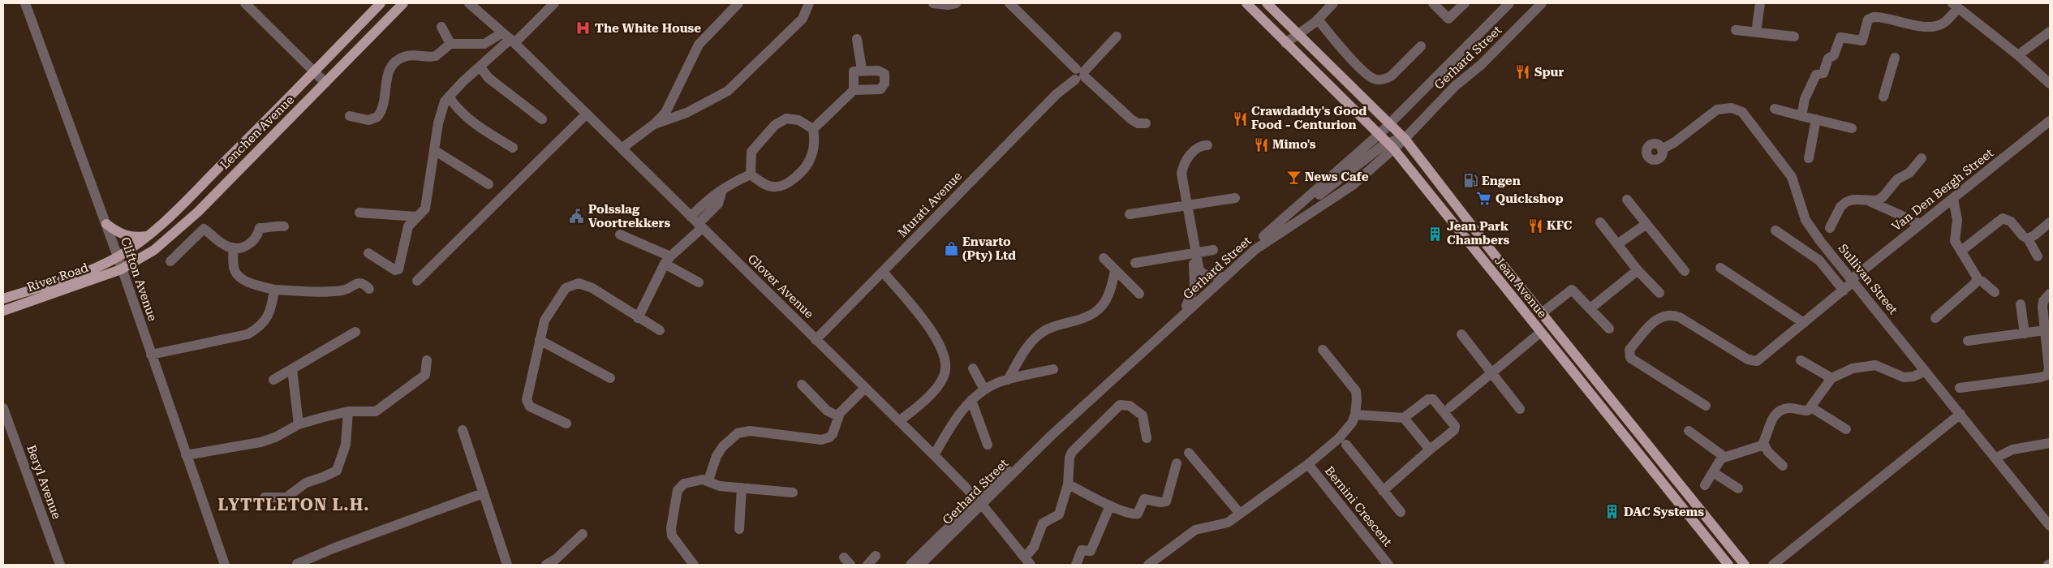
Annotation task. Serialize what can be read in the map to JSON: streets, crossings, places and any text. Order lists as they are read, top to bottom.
{
  "streets": {
    "main road": ["Lenchen Avenue", "River Road", "Jean Avenue"],
    "street": [
      "Gerhard Street",
      "Van Den Bergh Street",
      "Murati Avenue",
      "Clifton Avenue",
      "Sullivan Street",
      "Glover Avenue",
      "Beryl Avenue",
      "Bernini Crescent"
    ]
  },
  "crossings": [
    ["Gerhard Street", "Glover Avenue"],
    ["Gerhard Street", "Jean Avenue"],
    ["Lenchen Avenue", "River Road"],
    ["Lenchen Avenue", "Clifton Avenue"],
    ["Van Den Bergh Street", "Sullivan Street"],
    ["Murati Avenue", "Glover Avenue"],
    ["River Road", "Clifton Avenue"]
  ],
  "districts": ["LYTTLETON L.H."],
  "places": {
    "hospital": ["The White House"],
    "restaurant": [
      "Spur",
      "Crawdaddy's Good Food - Centurion",
      "Mimo's",
      "KFC"
    ],
    "bar": ["News Cafe"],
    "fuel station": ["Engen"],
    "supermarket": ["Quickshop"],
    "public building": ["Polsslag Voortrekkers"],
    "building": ["Jean Park Chambers", "DAC Systems"],
    "shop": ["Envarto (Pty) Ltd"]
  }
}
